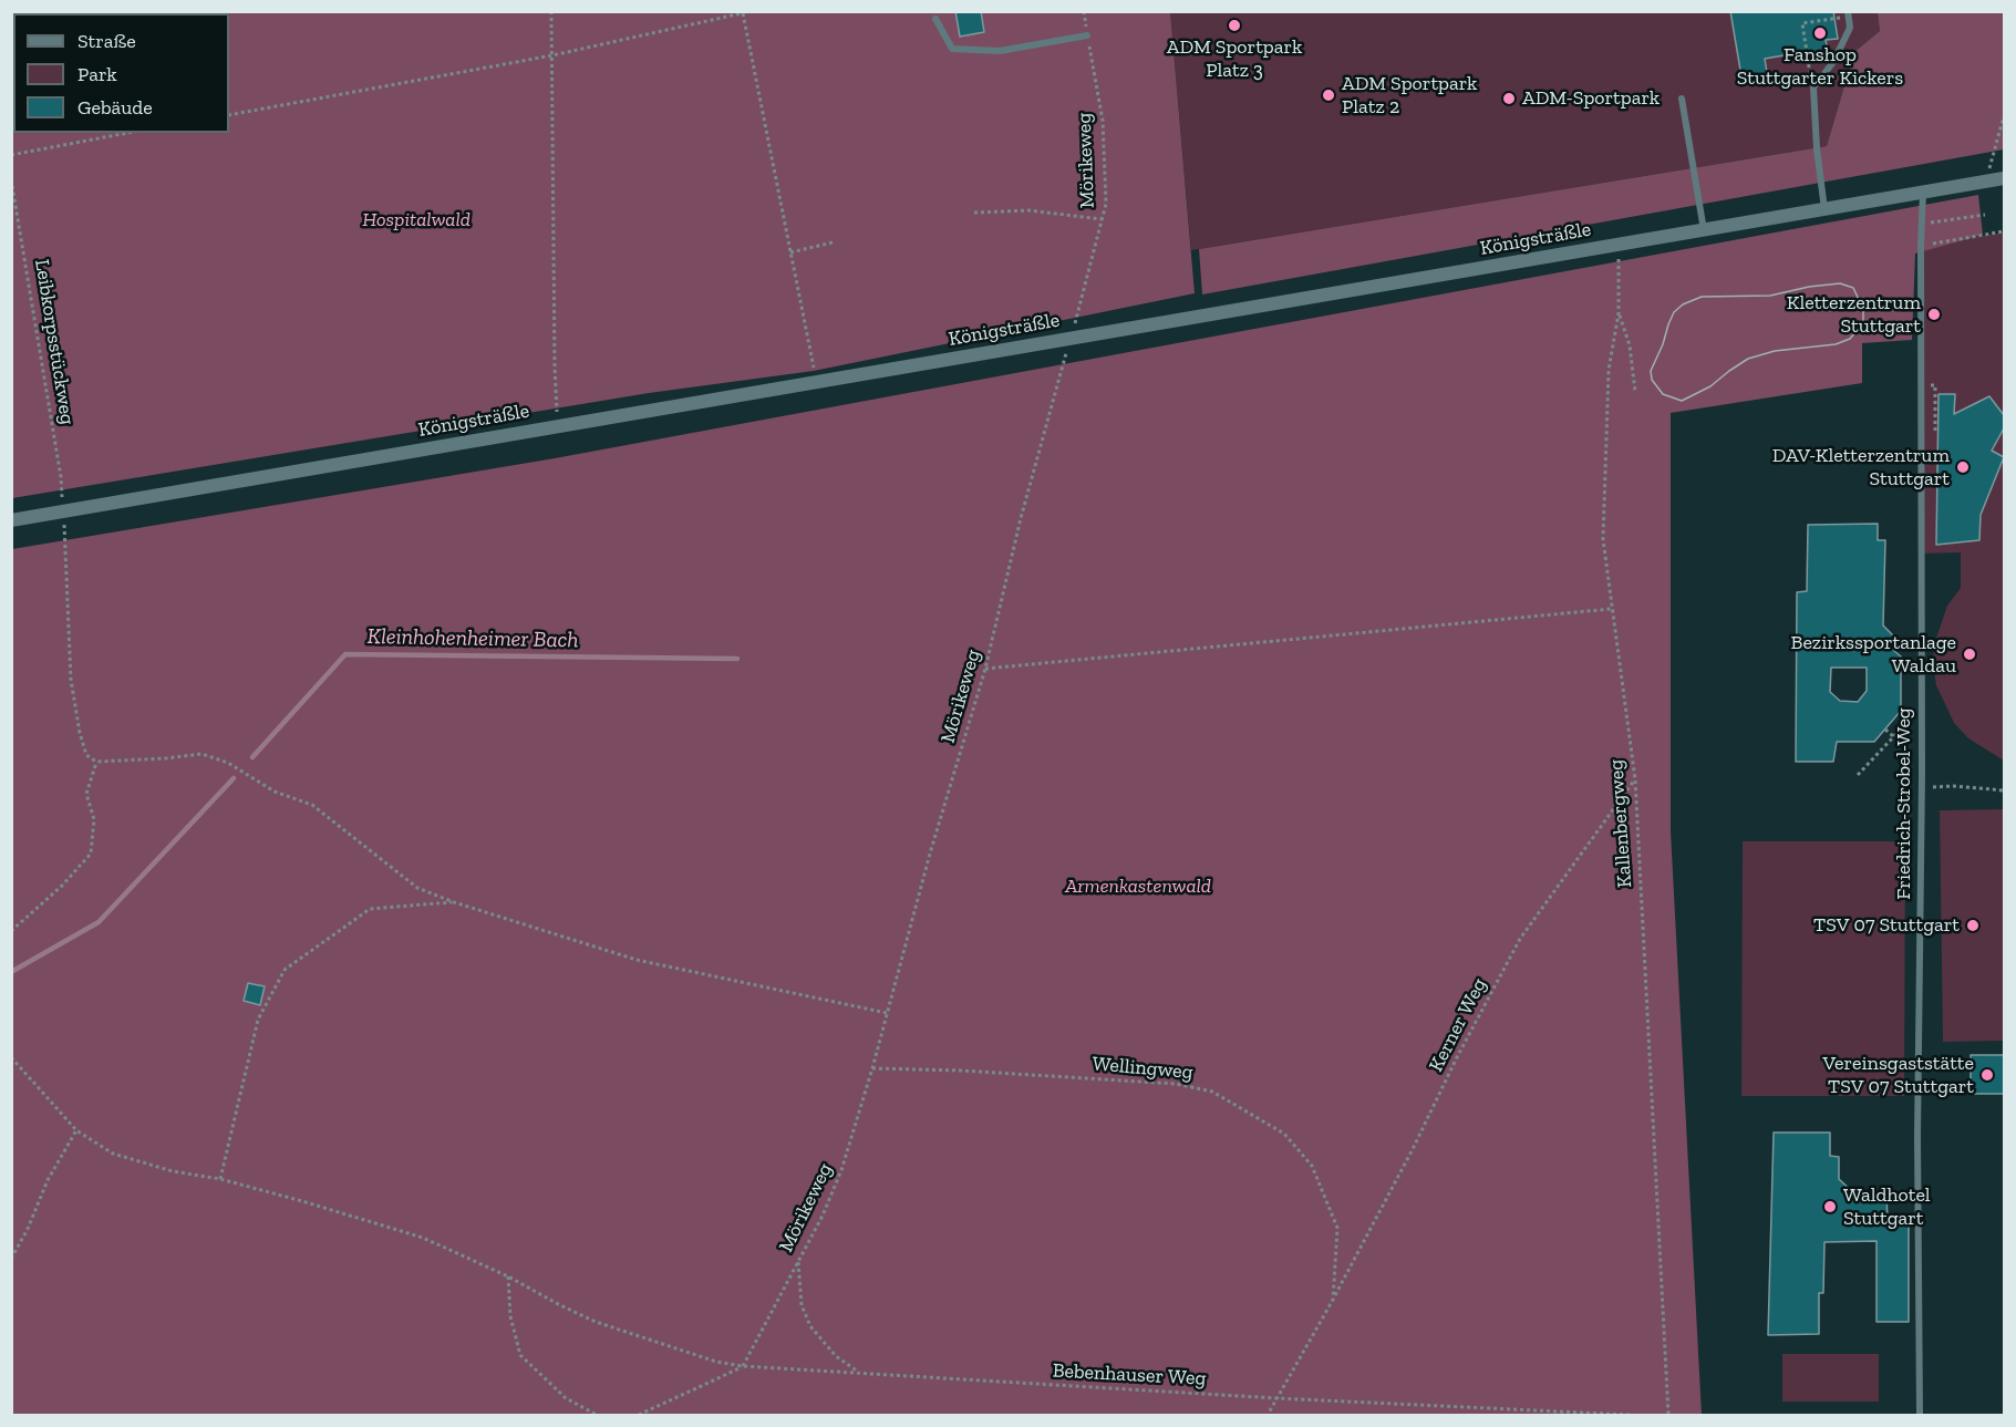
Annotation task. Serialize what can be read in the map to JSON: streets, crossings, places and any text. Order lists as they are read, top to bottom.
{
  "streets": {
    "street": ["Königsträßle"],
    "lane": ["Friedrich-Strobel-Weg"],
    "path": [
      "Mörikeweg",
      "Leibkorpsstückweg",
      "Kallenbergweg",
      "Kerner Weg",
      "Wellingweg",
      "Bebenhauser Weg"
    ]
  },
  "crossings": [
    ["Mörikeweg", "Königsträßle"],
    ["Mörikeweg", "Wellingweg"],
    ["Mörikeweg", "Bebenhauser Weg"],
    ["Königsträßle", "Leibkorpsstückweg"],
    ["Königsträßle", "Friedrich-Strobel-Weg"],
    ["Königsträßle", "Kallenbergweg"],
    ["Kallenbergweg", "Kerner Weg"],
    ["Kerner Weg", "Wellingweg"],
    ["Wellingweg", "Bebenhauser Weg"]
  ],
  "water": ["Kleinhohenheimer Bach"],
  "parks": ["Hospitalwald", "Armenkastenwald"],
  "places": [
    "ADM Sportpark Platz 3",
    "Fanshop Stuttgarter Kickers",
    "ADM Sportpark Platz 2",
    "ADM-Sportpark",
    "Kletterzentrum Stuttgart",
    "DAV-Kletterzentrum Stuttgart",
    "Bezirkssportanlage Waldau",
    "TSV 07 Stuttgart",
    "Vereinsgaststätte TSV 07 Stuttgart",
    "Waldhotel Stuttgart"
  ],
  "legend": ["Straße", "Park", "Gebäude"]
}
